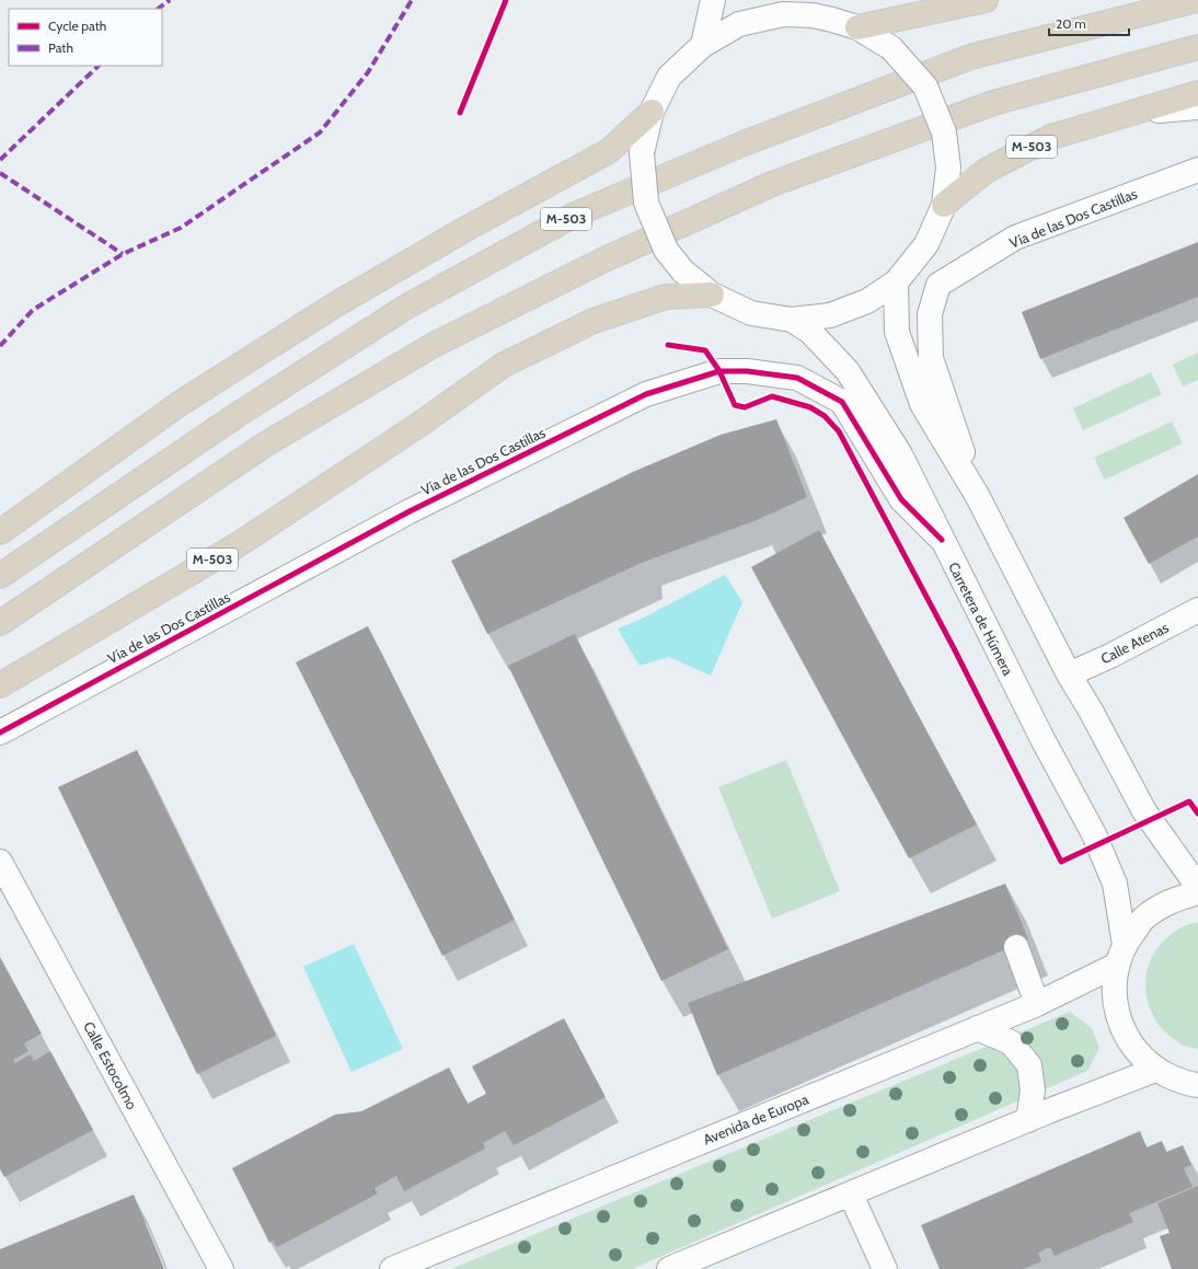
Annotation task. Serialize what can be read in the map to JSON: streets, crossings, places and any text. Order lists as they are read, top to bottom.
{
  "streets": {
    "highway": ["M-503"],
    "street": [
      "Vía de las Dos Castillas",
      "Carretera de Húmera",
      "Calle Atenas",
      "Calle Estocolmo",
      "Avenida de Europa"
    ]
  },
  "crossings": [
    ["Vía de las Dos Castillas", "Carretera de Húmera"],
    ["Carretera de Húmera", "Avenida de Europa"]
  ],
  "legend": ["Cycle path", "Path"],
  "scale_bar": "20 m"
}
